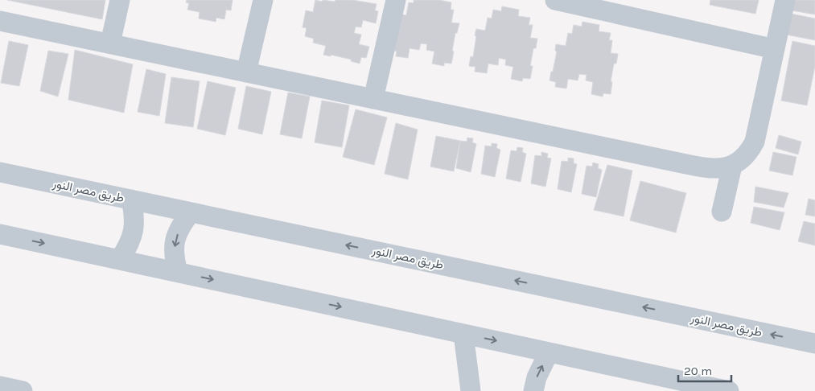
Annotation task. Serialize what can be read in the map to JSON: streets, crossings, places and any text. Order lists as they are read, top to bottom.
{
  "streets": {
    "street": ["طريق مصر النور"]
  },
  "scale_bar": "20 m"
}
